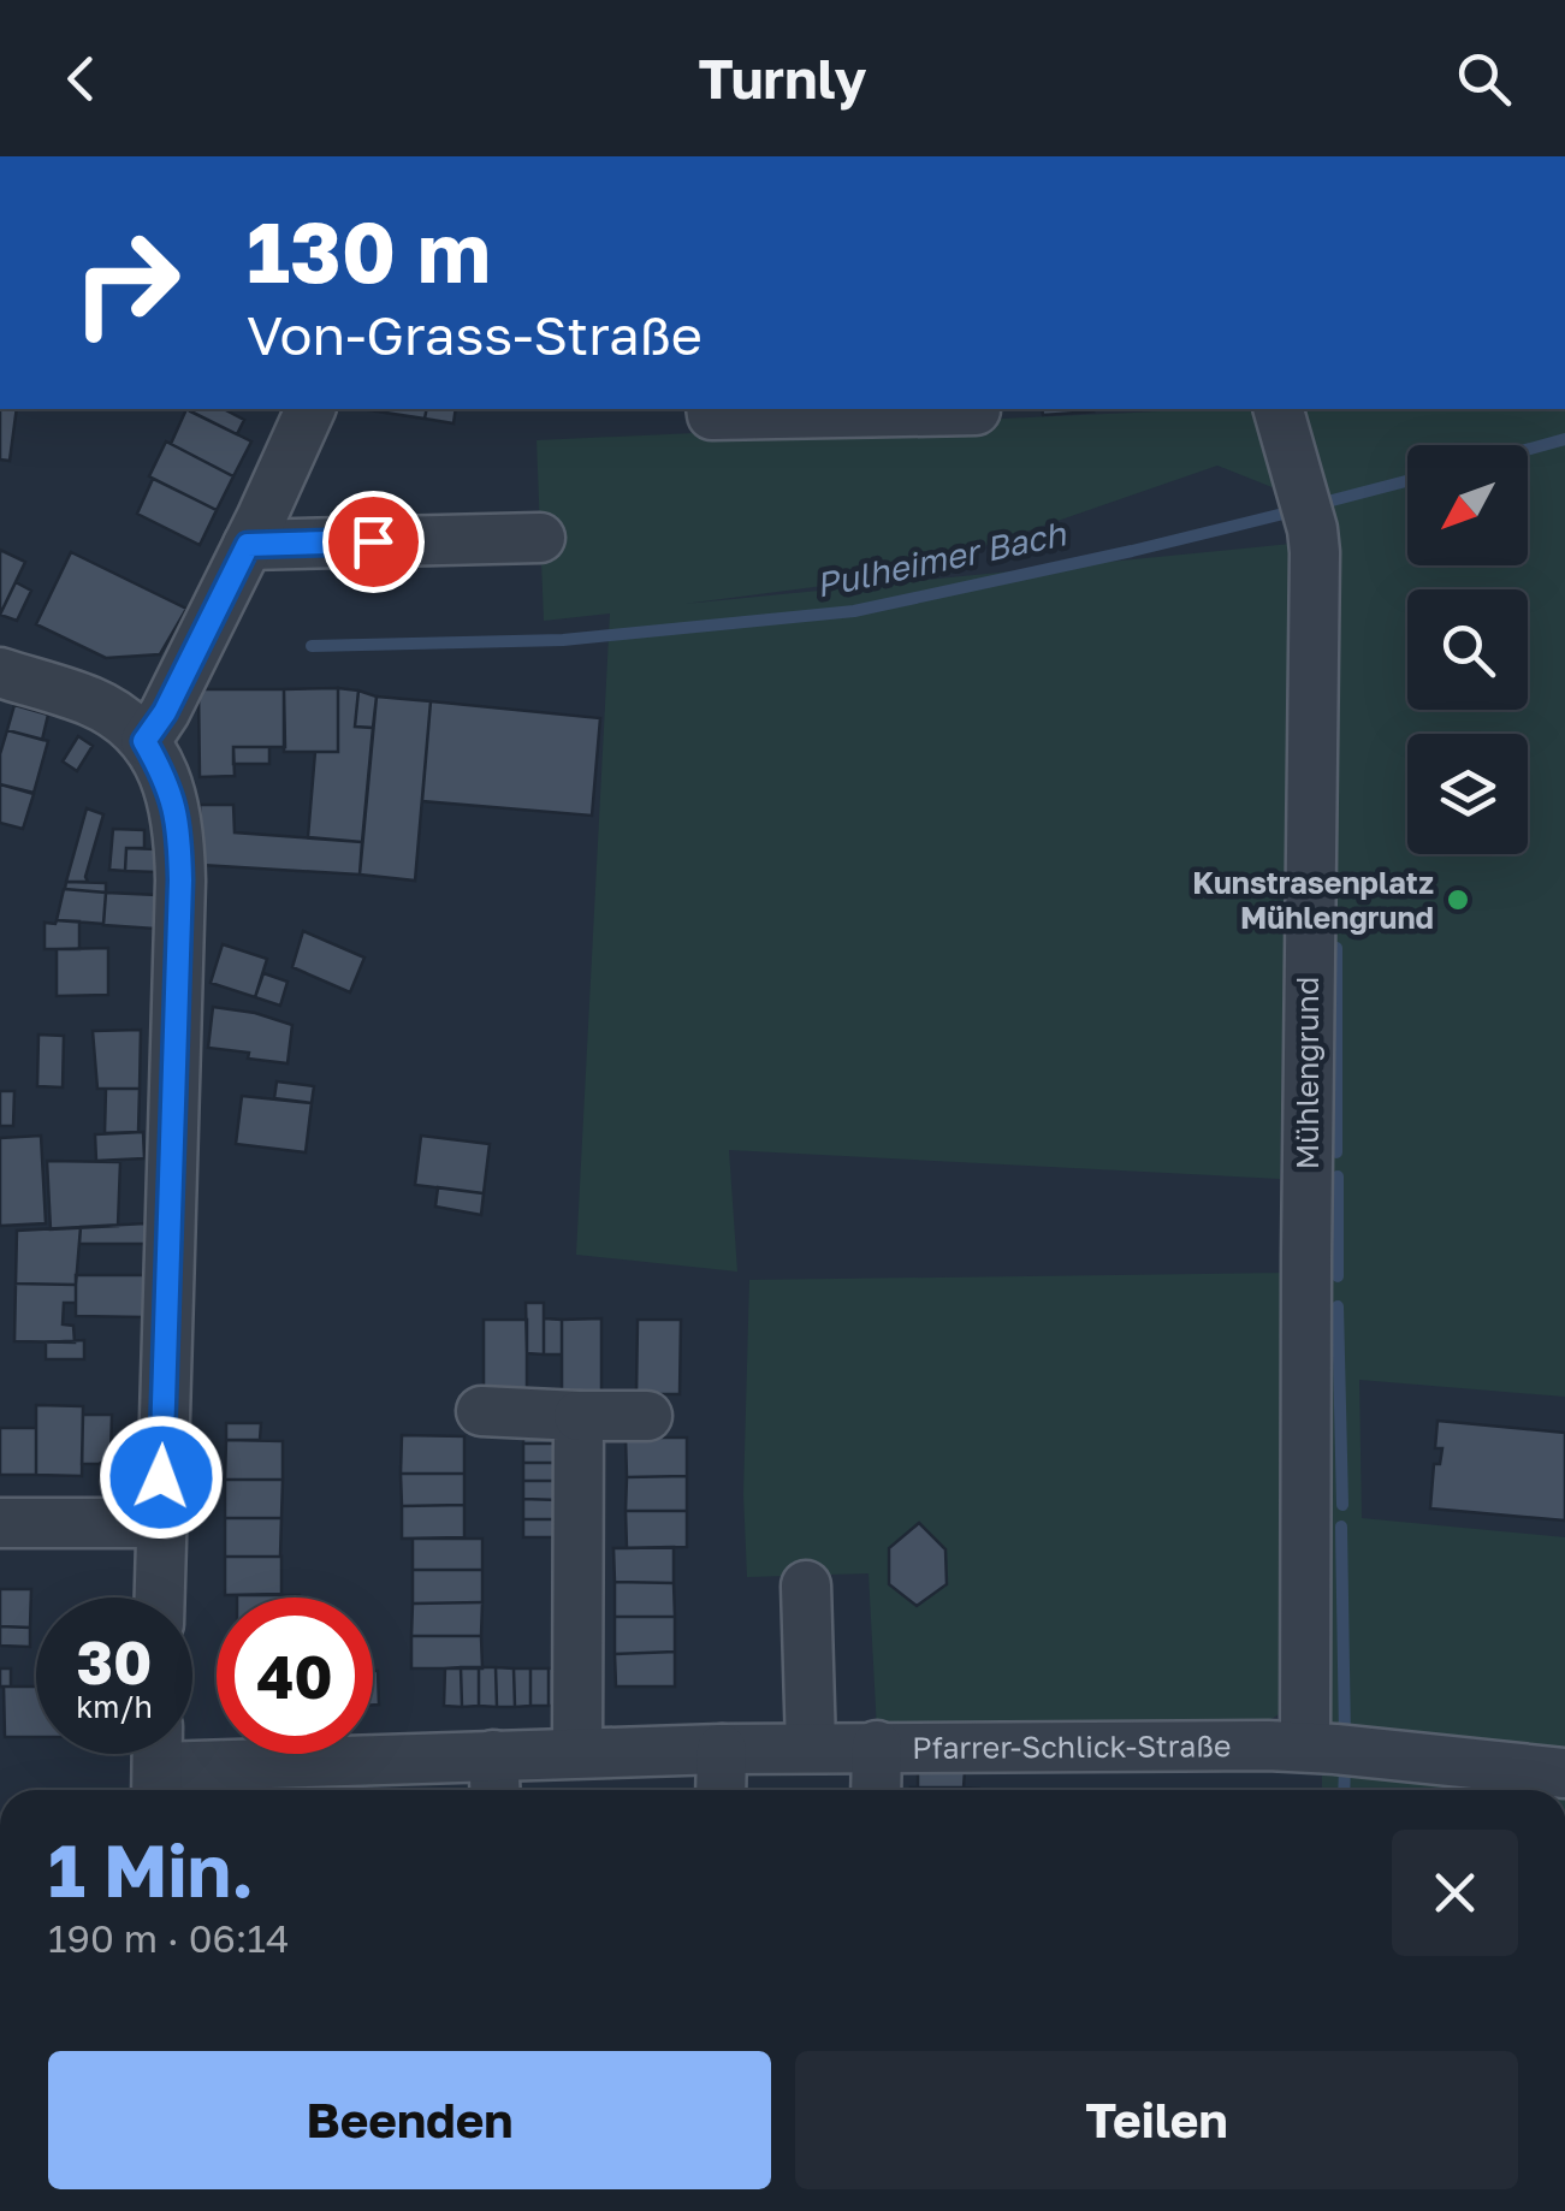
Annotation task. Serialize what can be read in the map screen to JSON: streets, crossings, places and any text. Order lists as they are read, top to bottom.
{
  "streets": {
    "street": ["Mühlengrund", "Pfarrer-Schlick-Straße"]
  },
  "crossings": [
    ["Mühlengrund", "Pfarrer-Schlick-Straße"]
  ],
  "water": ["Pulheimer Bach"],
  "places": ["Kunstrasenplatz Mühlengrund"],
  "north": "bottom left",
  "page": {
    "header": "Turnly",
    "turn": ["130 m", "Von-Grass-Straße"],
    "speed": "30 km/h",
    "limit": "40",
    "heading": ["1 Min.", "190 m · 06:14"],
    "buttons": ["Beenden", "Teilen"]
  }
}
